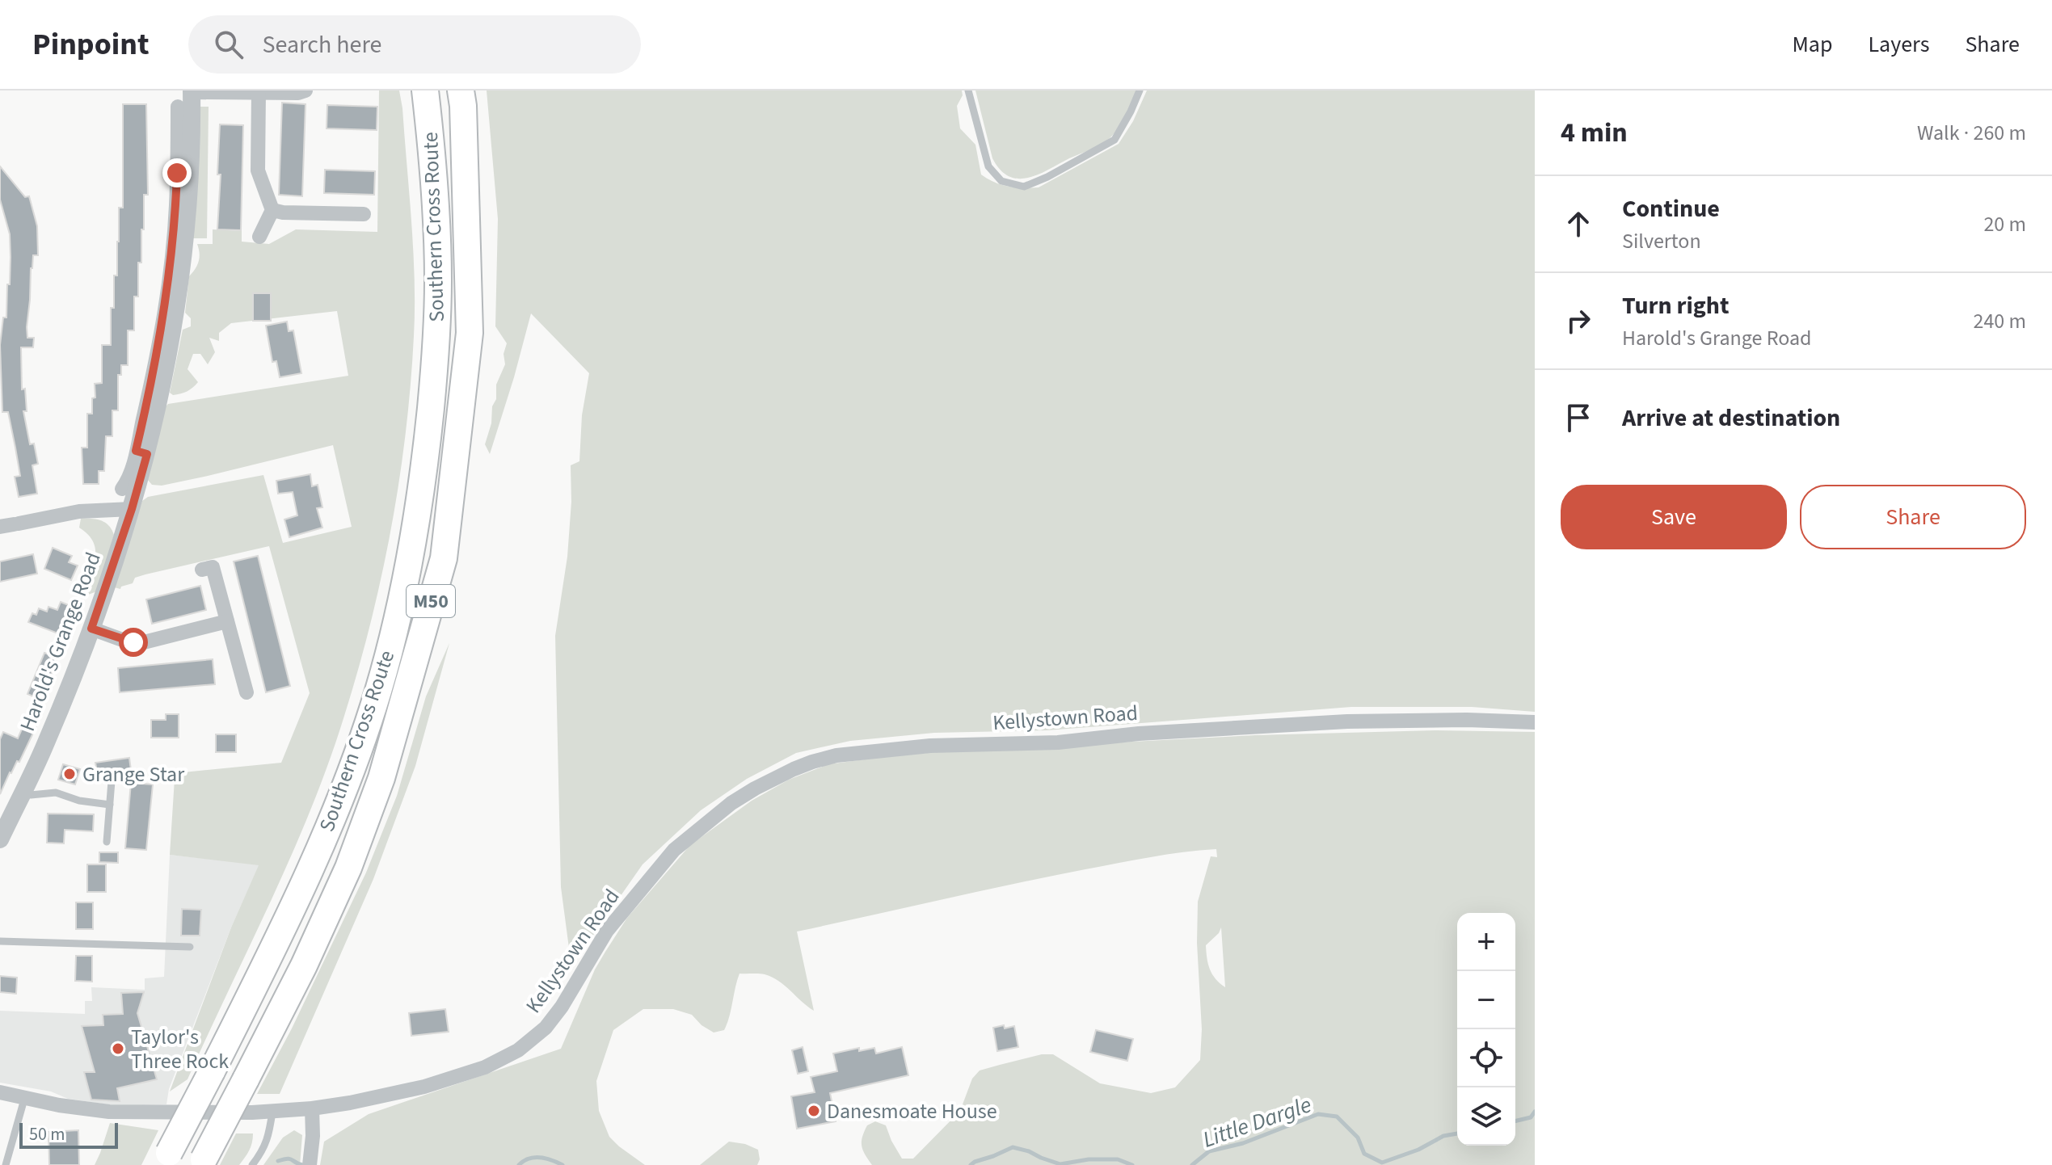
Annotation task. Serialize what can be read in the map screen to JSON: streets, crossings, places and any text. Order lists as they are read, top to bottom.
{
  "streets": {
    "highway": ["Southern Cross Route", "M50"],
    "street": ["Harold's Grange Road", "Kellystown Road"]
  },
  "water": ["Little Dargle"],
  "places": ["Grange Star", "Taylor's Three Rock", "Danesmoate House"],
  "scale_bar": "50 m",
  "page": {
    "header": "Pinpoint",
    "search": "Search here",
    "nav": ["Map", "Layers", "Share"],
    "heading": ["4 min", "Walk · 260 m"],
    "list": [
      ["Continue", "Silverton", "20 m"],
      ["Turn right", "Harold's Grange Road", "240 m"],
      "Arrive at destination"
    ],
    "buttons": ["Save", "Share"],
    "map_buttons": ["+", "−"],
    "scale": "50 m"
  }
}
